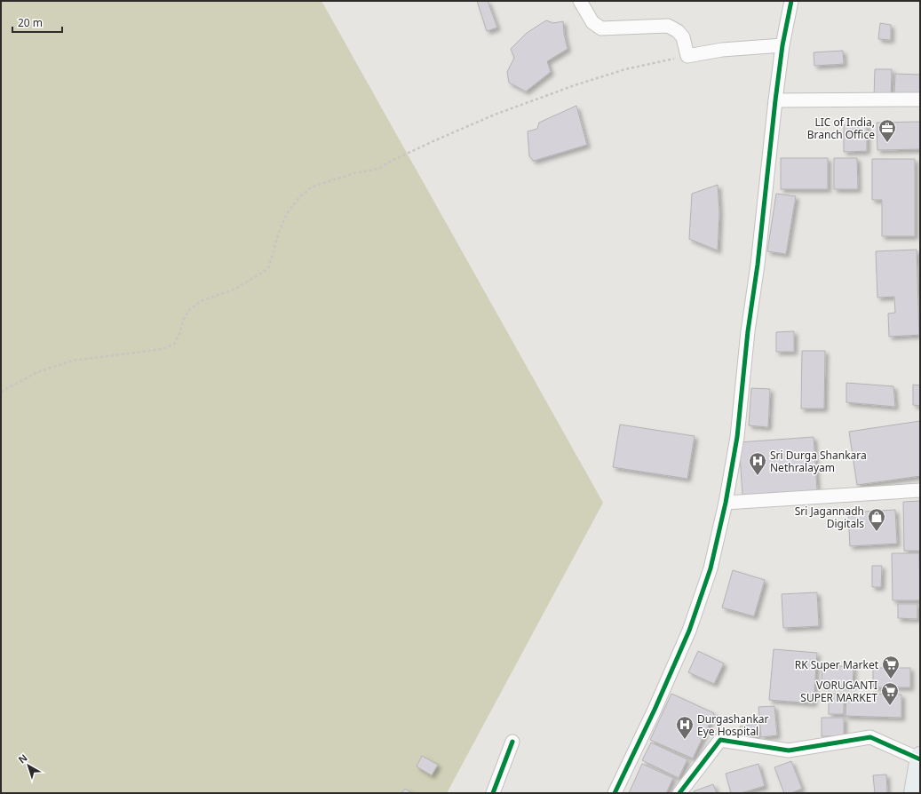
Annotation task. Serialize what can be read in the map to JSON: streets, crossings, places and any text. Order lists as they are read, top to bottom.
{
  "places": {
    "office": ["LIC of India, Branch Office"],
    "hospital": ["Sri Durga Shankara Nethralayam", "Durgashankar Eye Hospital"],
    "shop": ["Sri Jagannadh Digitals"],
    "supermarket": ["RK Super Market", "VORUGANTI SUPER MARKET"]
  },
  "scale_bar": "20 m",
  "north": "top left"
}
